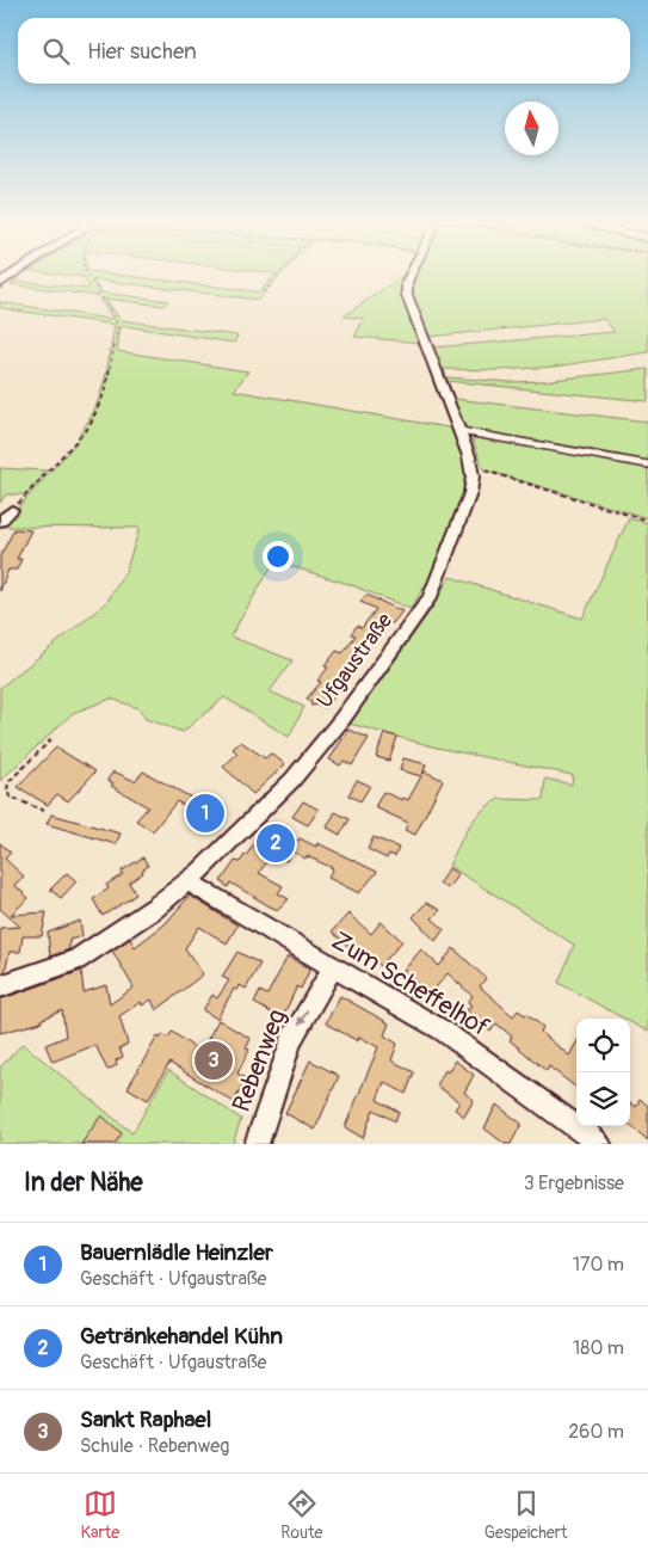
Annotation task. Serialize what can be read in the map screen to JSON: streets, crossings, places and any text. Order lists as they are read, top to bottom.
{
  "streets": {
    "street": ["Ufgaustraße", "Zum Scheffelhof", "Rebenweg"]
  },
  "crossings": [
    ["Ufgaustraße", "Zum Scheffelhof"],
    ["Zum Scheffelhof", "Rebenweg"]
  ],
  "one_way": ["Rebenweg"],
  "north": "top",
  "page": {
    "search": "Hier suchen",
    "pins": ["1", "2", "3"],
    "heading": ["In der Nähe", "3 Ergebnisse"],
    "list": [
      {
        "mark": "1",
        "name": "Bauernlädle Heinzler",
        "note": "Geschäft · Ufgaustraße",
        "value": "170 m"
      },
      {
        "mark": "2",
        "name": "Getränkehandel Kühn",
        "note": "Geschäft · Ufgaustraße",
        "value": "180 m"
      },
      {
        "mark": "3",
        "name": "Sankt Raphael",
        "note": "Schule · Rebenweg",
        "value": "260 m"
      }
    ],
    "nav": ["Karte", "Route", "Gespeichert"]
  }
}
